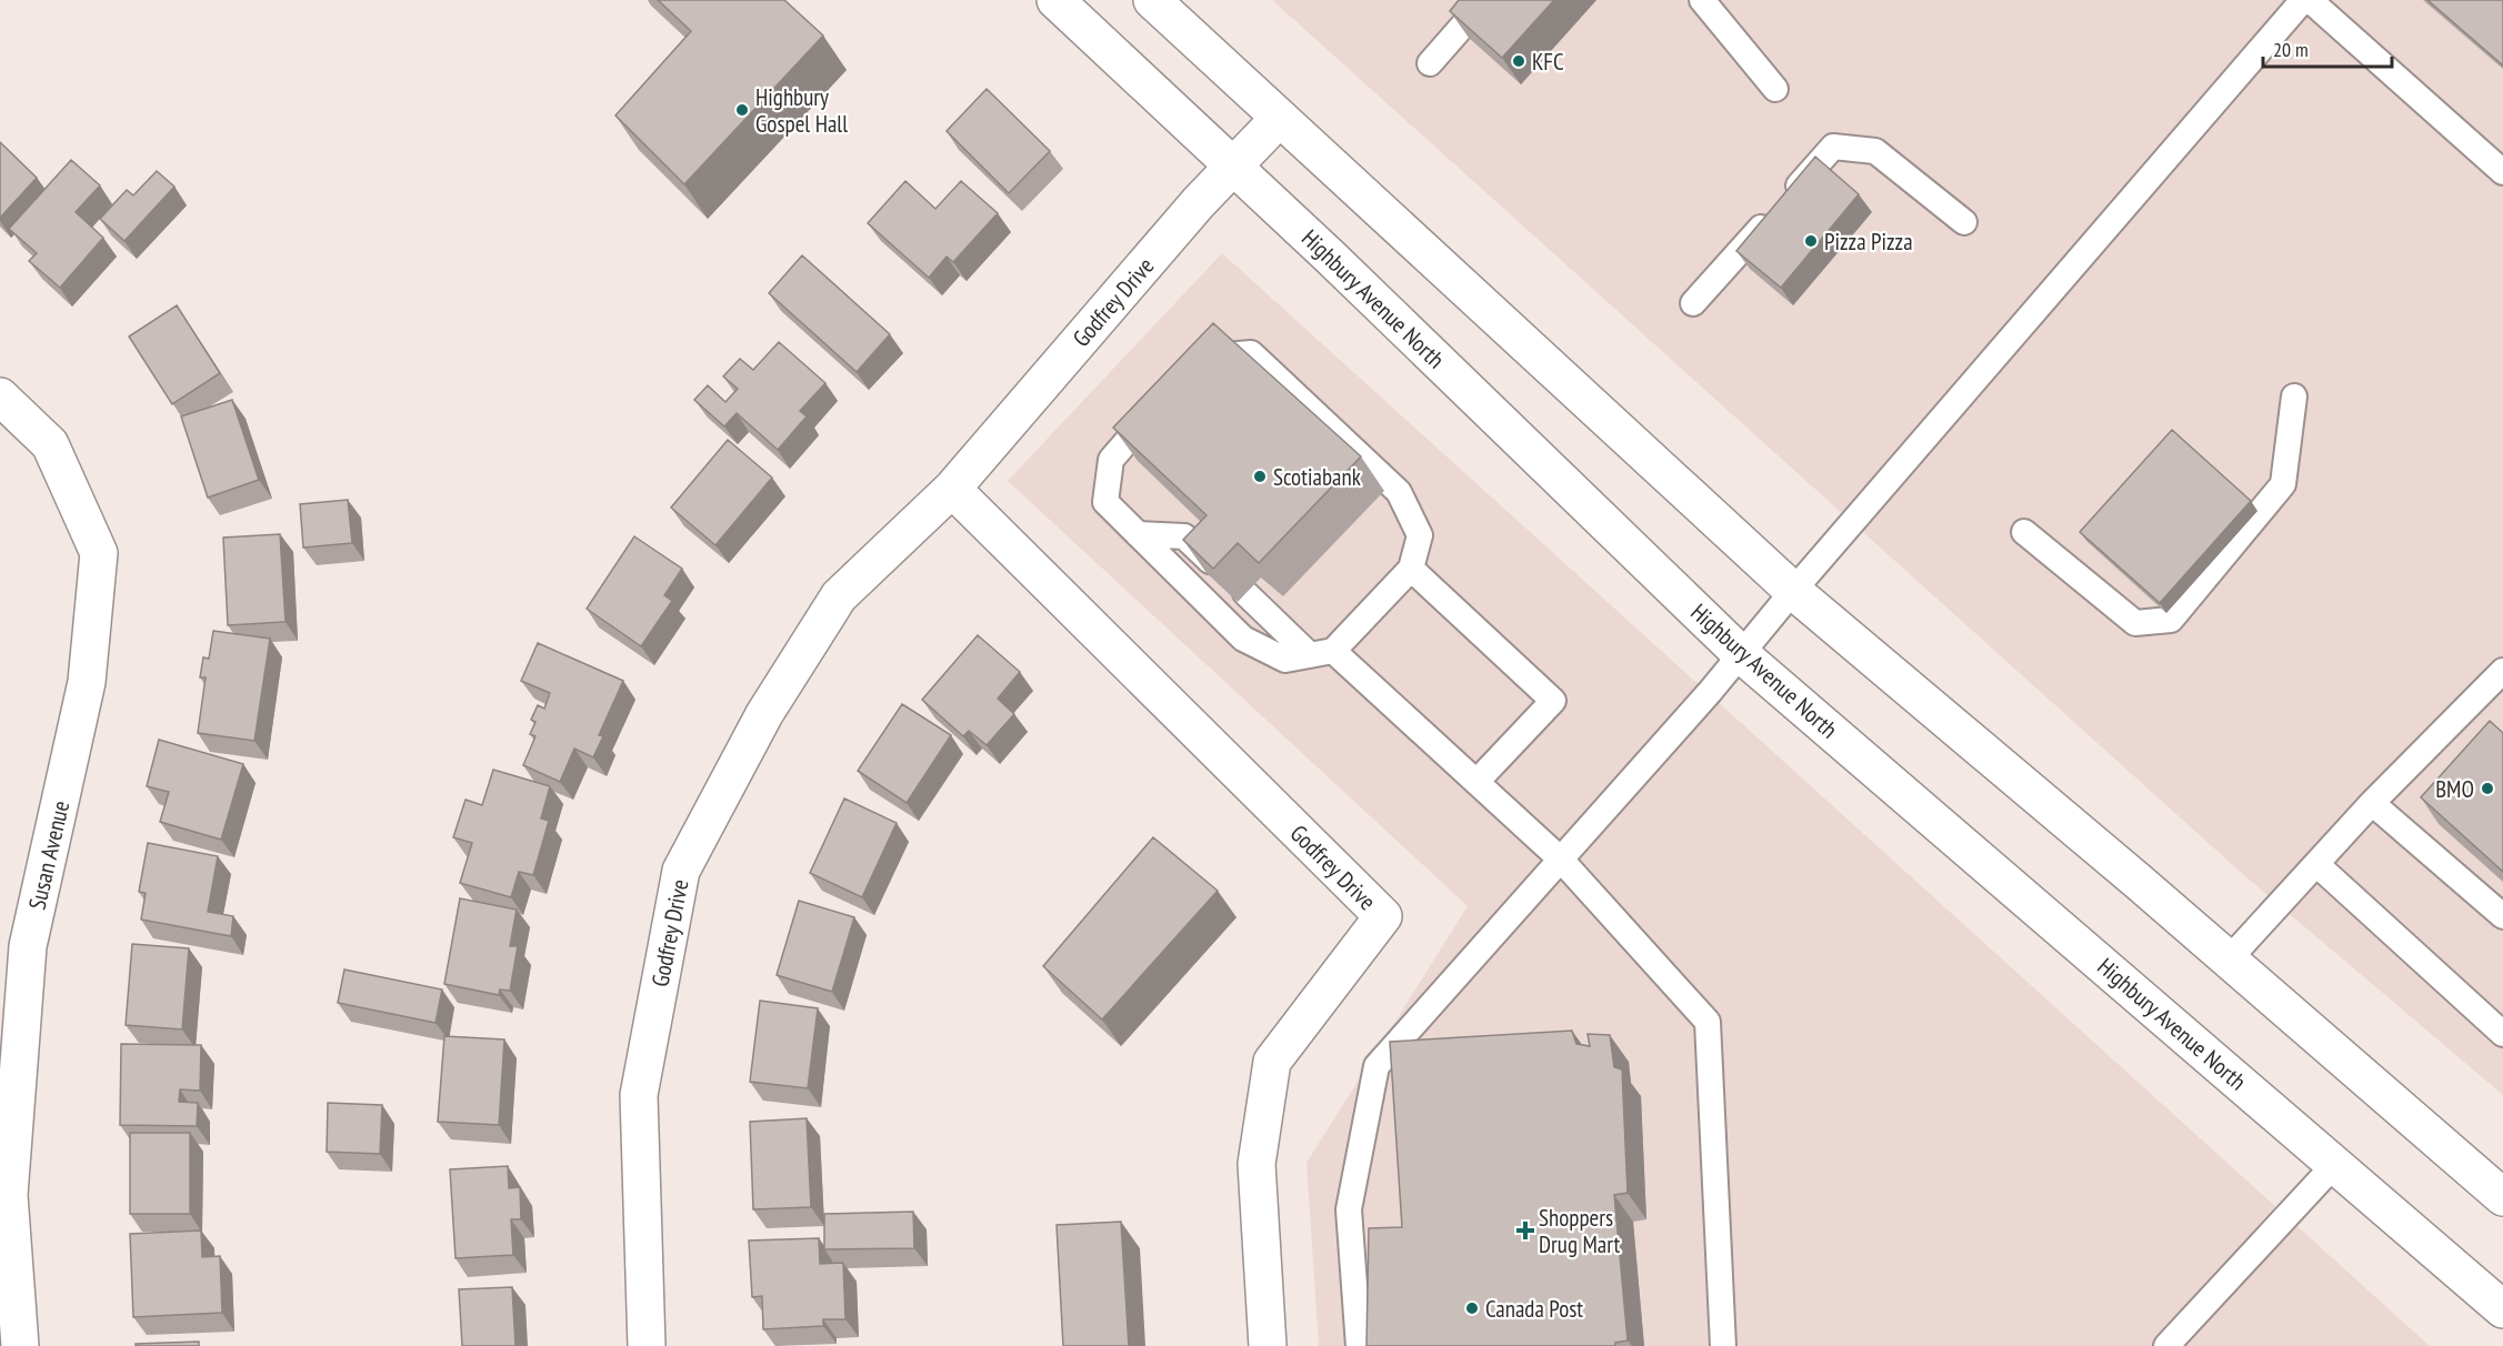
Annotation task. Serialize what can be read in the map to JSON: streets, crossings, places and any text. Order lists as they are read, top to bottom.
{
  "streets": {
    "main road": ["Highbury Avenue North", "Godfrey Drive", "Susan Avenue"]
  },
  "crossings": [
    ["Highbury Avenue North", "Godfrey Drive"]
  ],
  "places": {
    "other": [
      "KFC",
      "Highbury Gospel Hall",
      "Pizza Pizza",
      "Scotiabank",
      "BMO",
      "Canada Post"
    ],
    "health": ["Shoppers Drug Mart"]
  },
  "scale_bar": "20 m"
}
